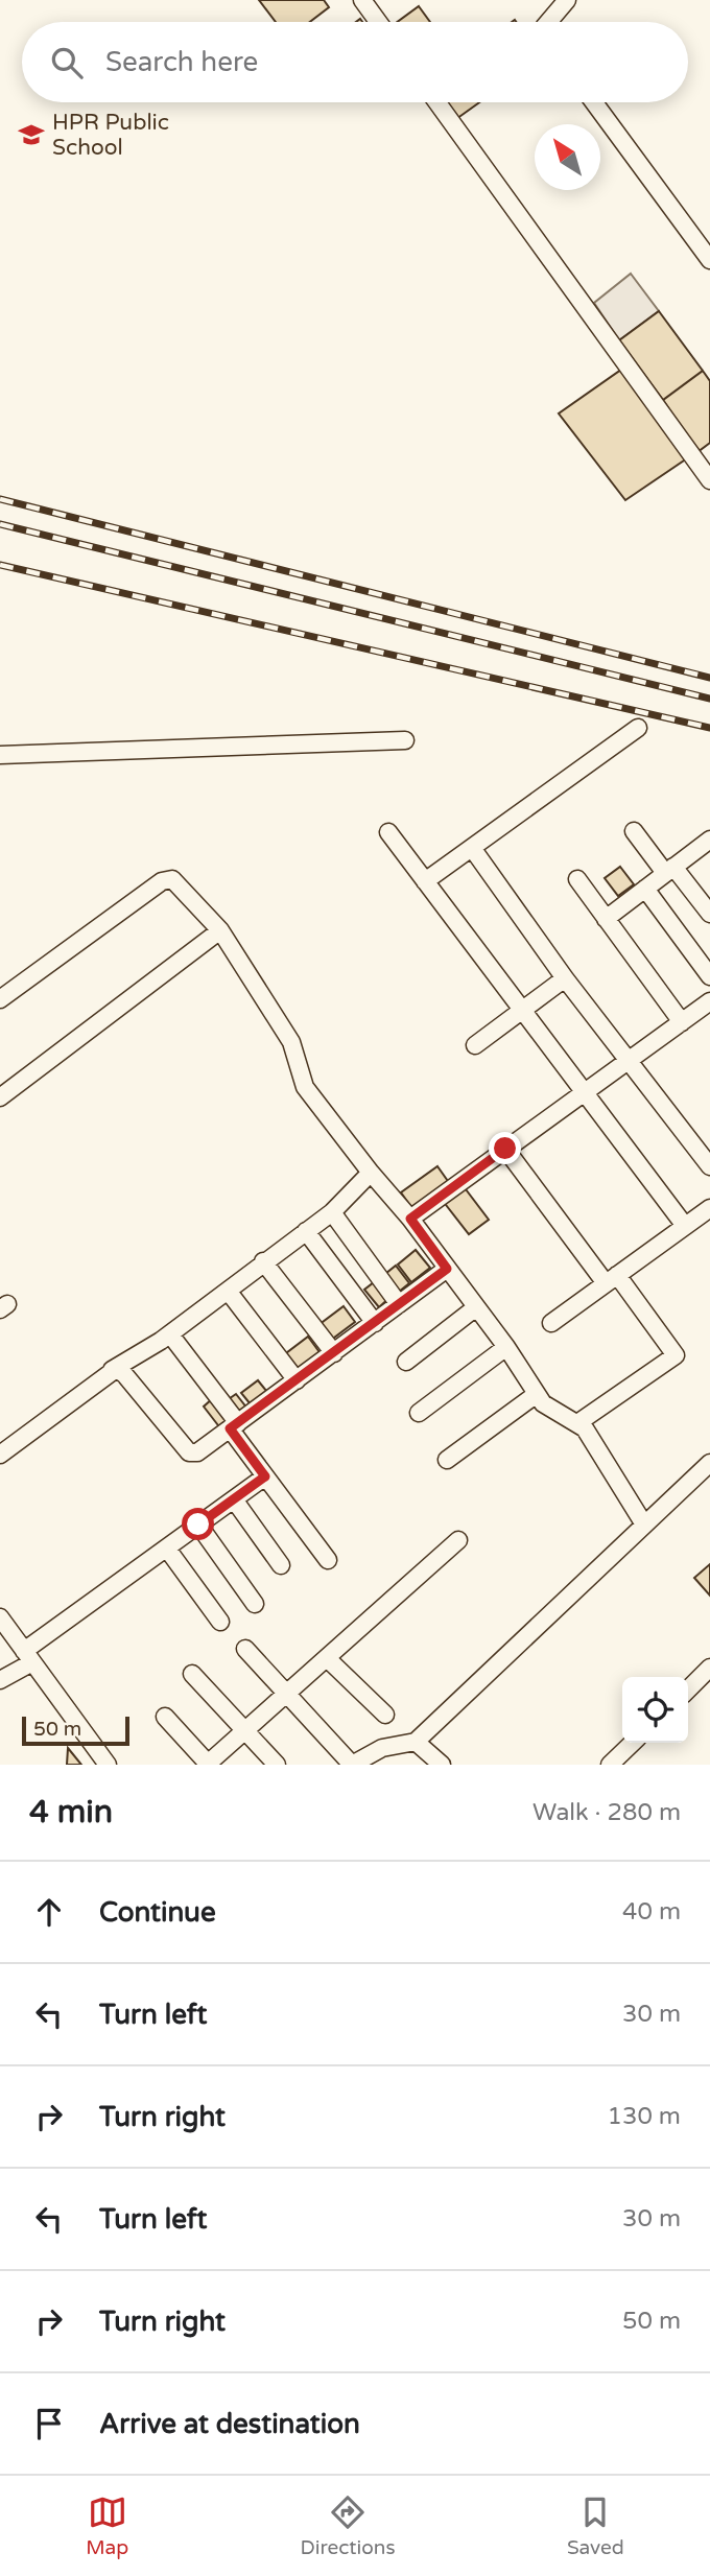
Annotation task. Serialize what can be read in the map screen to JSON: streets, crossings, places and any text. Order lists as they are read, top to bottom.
{
  "places": {
    "school or university": ["HPR Public School"]
  },
  "scale_bar": "50 m",
  "north": "top left",
  "page": {
    "search": "Search here",
    "scale": "50 m",
    "heading": ["4 min", "Walk · 280 m"],
    "list": [
      ["Continue", "40 m"],
      ["Turn left", "30 m"],
      ["Turn right", "130 m"],
      ["Turn left", "30 m"],
      ["Turn right", "50 m"],
      "Arrive at destination"
    ],
    "nav": ["Map", "Directions", "Saved"]
  }
}
